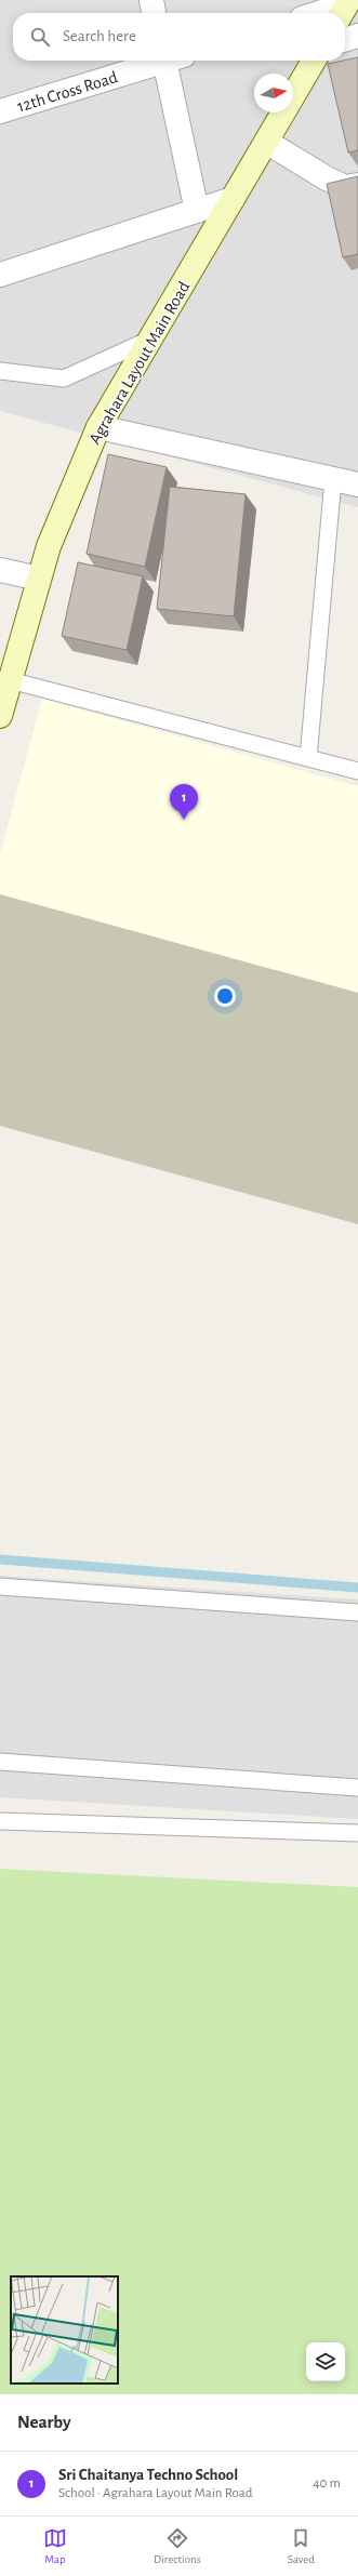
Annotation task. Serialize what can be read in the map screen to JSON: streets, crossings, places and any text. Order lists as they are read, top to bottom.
{
  "streets": {
    "street": ["12th Cross Road", "Agrahara Layout Main Road"]
  },
  "north": "right",
  "page": {
    "search": "Search here",
    "pins": "1",
    "heading": "Nearby",
    "list": [
      {
        "mark": "1",
        "name": "Sri Chaitanya Techno School",
        "note": "School · Agrahara Layout Main Road",
        "value": "40 m"
      }
    ],
    "nav": ["Map", "Directions", "Saved"]
  }
}
